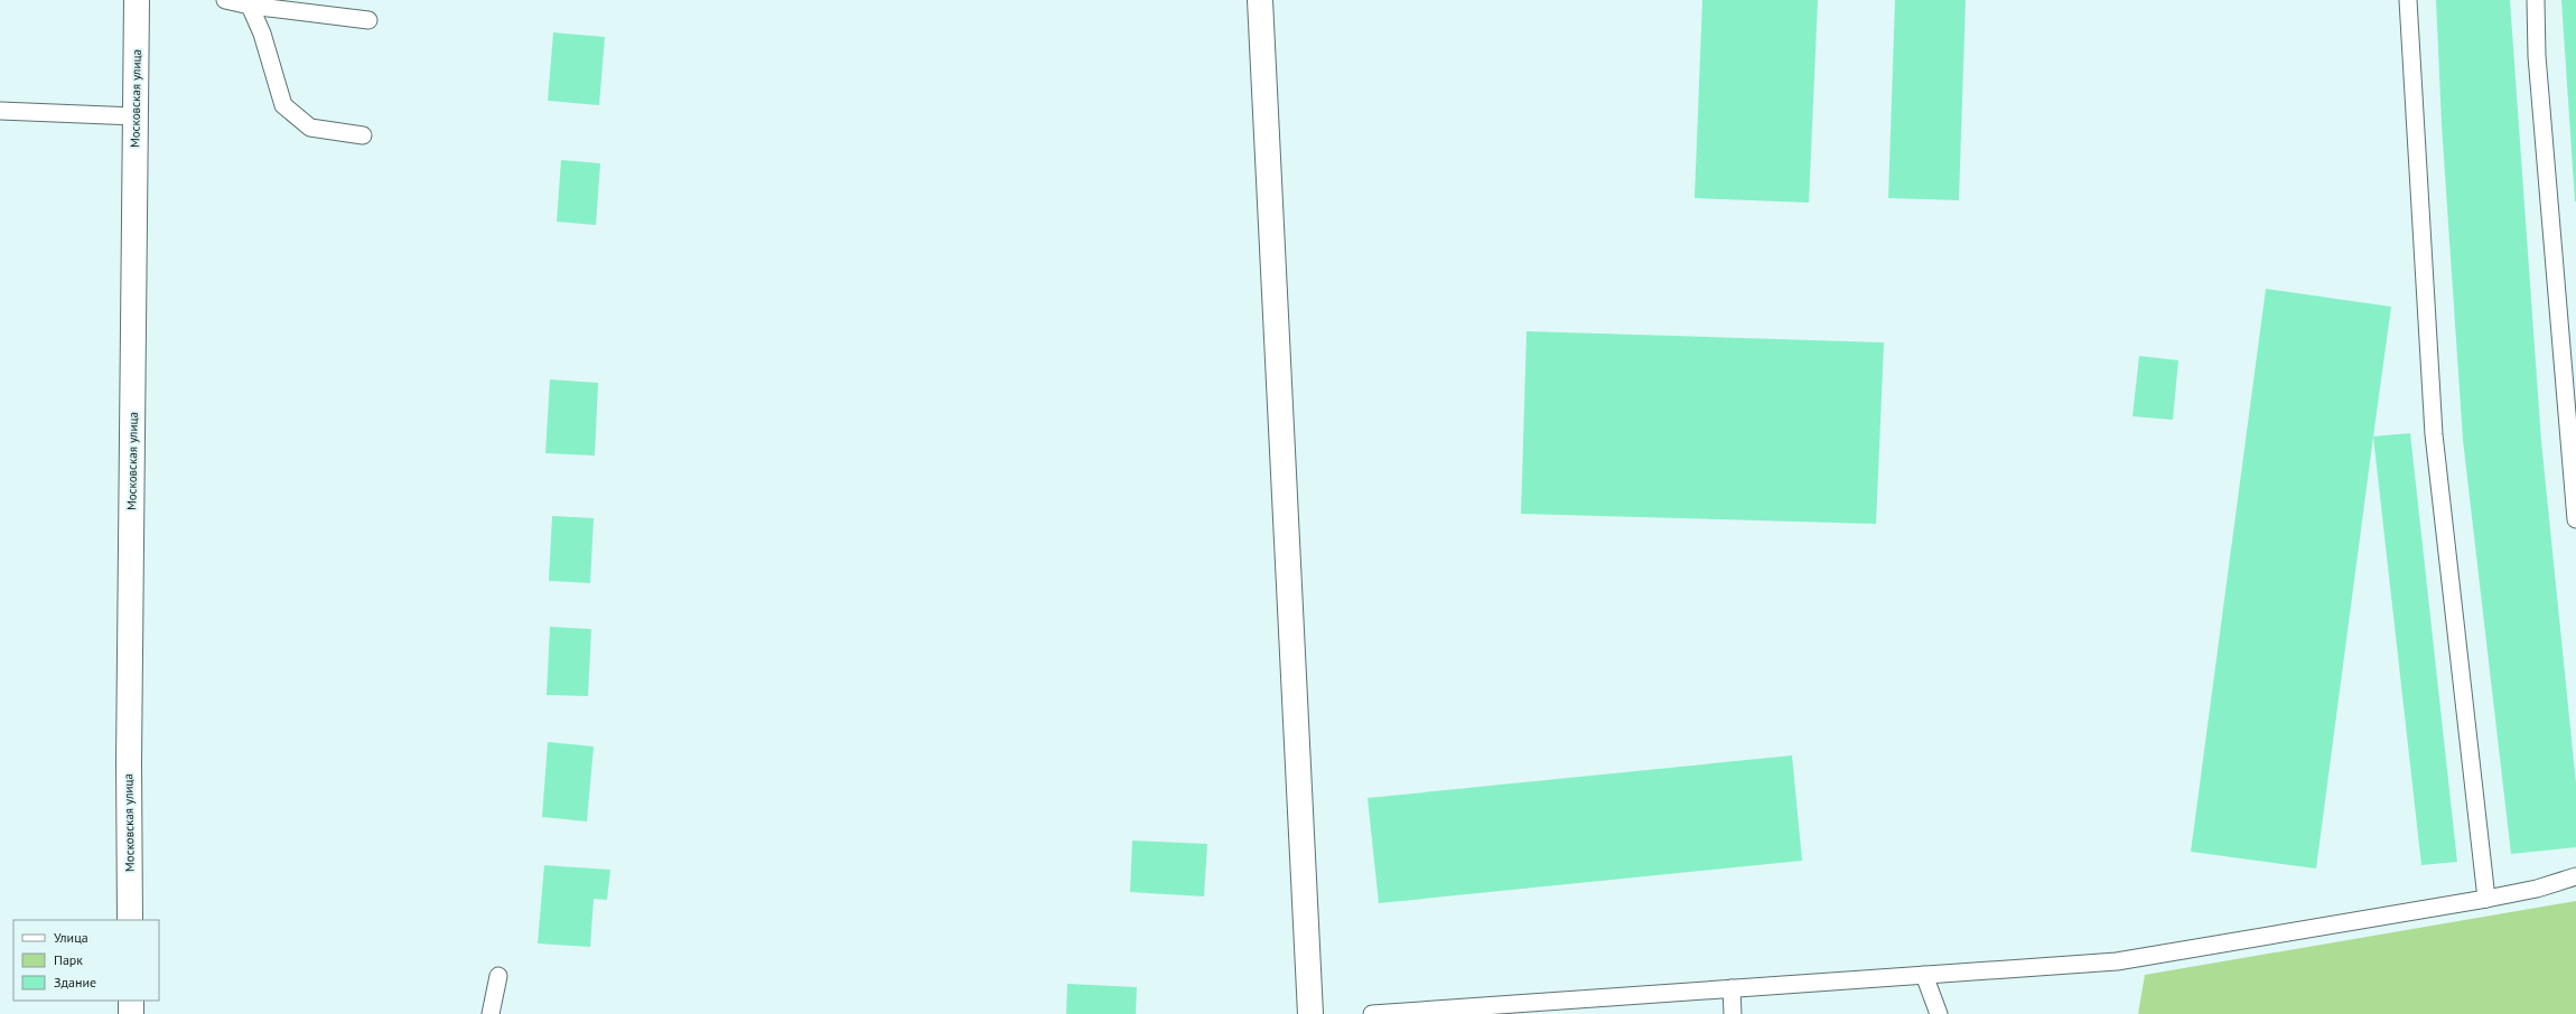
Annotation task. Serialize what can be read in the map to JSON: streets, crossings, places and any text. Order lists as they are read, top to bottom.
{
  "streets": {
    "street": ["Московская улица"]
  },
  "legend": ["Улица", "Парк", "Здание"]
}
